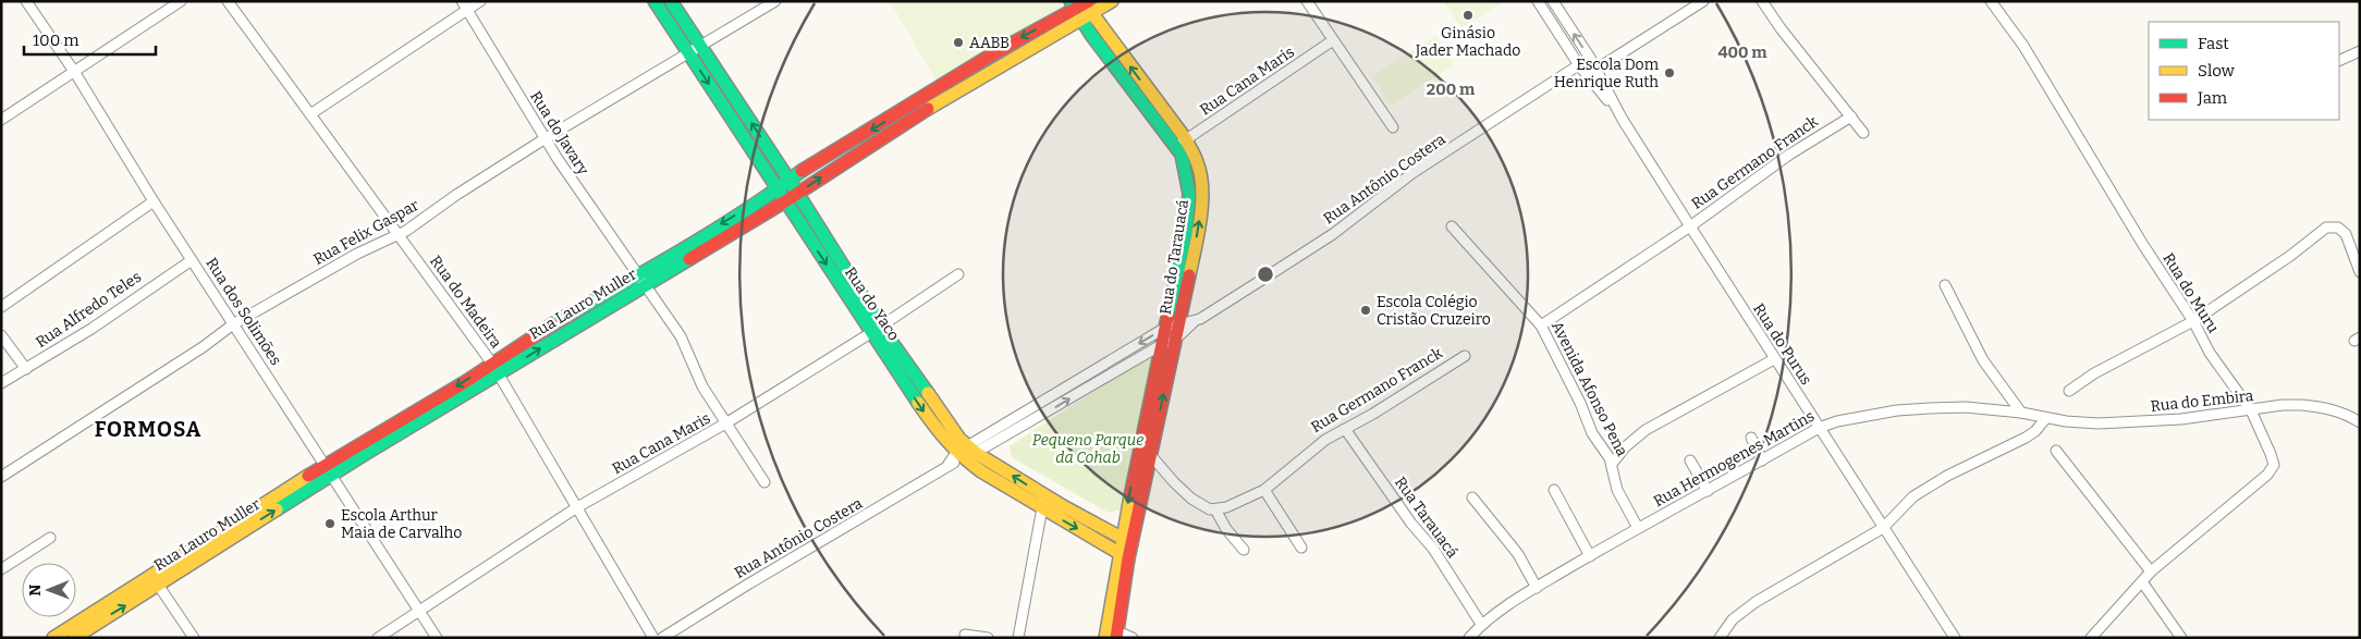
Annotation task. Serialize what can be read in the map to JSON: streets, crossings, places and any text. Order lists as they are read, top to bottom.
{
  "streets": {
    "street": [
      "Rua Cana Maris",
      "Rua do Javary",
      "Rua Germano Franck",
      "Rua Antônio Costera",
      "Rua Felix Gaspar",
      "Rua do Tarauacá",
      "Rua do Muru",
      "Rua do Madeira",
      "Rua Lauro Muller",
      "Rua do Yaco",
      "Rua Alfredo Teles",
      "Rua dos Solimões",
      "Rua do Purus",
      "Avenida Afonso Pena",
      "Rua do Embira",
      "Rua Hermogenes Martins",
      "Rua Tarauacá"
    ]
  },
  "crossings": [
    ["Rua Cana Maris", "Rua do Javary"],
    ["Rua Cana Maris", "Rua do Tarauacá"],
    ["Rua Cana Maris", "Rua do Madeira"],
    ["Rua Cana Maris", "Rua do Yaco"],
    ["Rua Cana Maris", "Rua dos Solimões"],
    ["Rua do Javary", "Rua Felix Gaspar"],
    ["Rua do Javary", "Rua Lauro Muller"],
    ["Rua Germano Franck", "Rua do Purus"],
    ["Rua Germano Franck", "Avenida Afonso Pena"],
    ["Rua Germano Franck", "Rua Tarauacá"],
    ["Rua Antônio Costera", "Rua do Tarauacá"],
    ["Rua Antônio Costera", "Rua do Yaco"],
    ["Rua Antônio Costera", "Rua do Purus"],
    ["Rua Felix Gaspar", "Rua do Madeira"],
    ["Rua Felix Gaspar", "Rua do Yaco"],
    ["Rua Felix Gaspar", "Rua dos Solimões"],
    ["Rua do Tarauacá", "Rua Lauro Muller"],
    ["Rua do Muru", "Rua do Embira"],
    ["Rua do Madeira", "Rua Lauro Muller"],
    ["Rua Lauro Muller", "Rua do Yaco"],
    ["Rua Lauro Muller", "Rua dos Solimões"],
    ["Rua Alfredo Teles", "Rua dos Solimões"],
    ["Rua do Purus", "Rua Hermogenes Martins"],
    ["Avenida Afonso Pena", "Rua Hermogenes Martins"],
    ["Rua do Embira", "Rua Hermogenes Martins"],
    ["Rua Hermogenes Martins", "Rua Tarauacá"]
  ],
  "districts": ["FORMOSA"],
  "parks": ["Pequeno Parque da Cohab"],
  "places": [
    "Ginásio Jader Machado",
    "AABB",
    "Escola Dom Henrique Ruth",
    "Escola Colégio Cristão Cruzeiro",
    "Escola Arthur Maia de Carvalho"
  ],
  "legend": ["Fast", "Slow", "Jam"],
  "scale_bar": "100 m",
  "north": "left",
  "rings": ["400 m", "200 m"]
}
